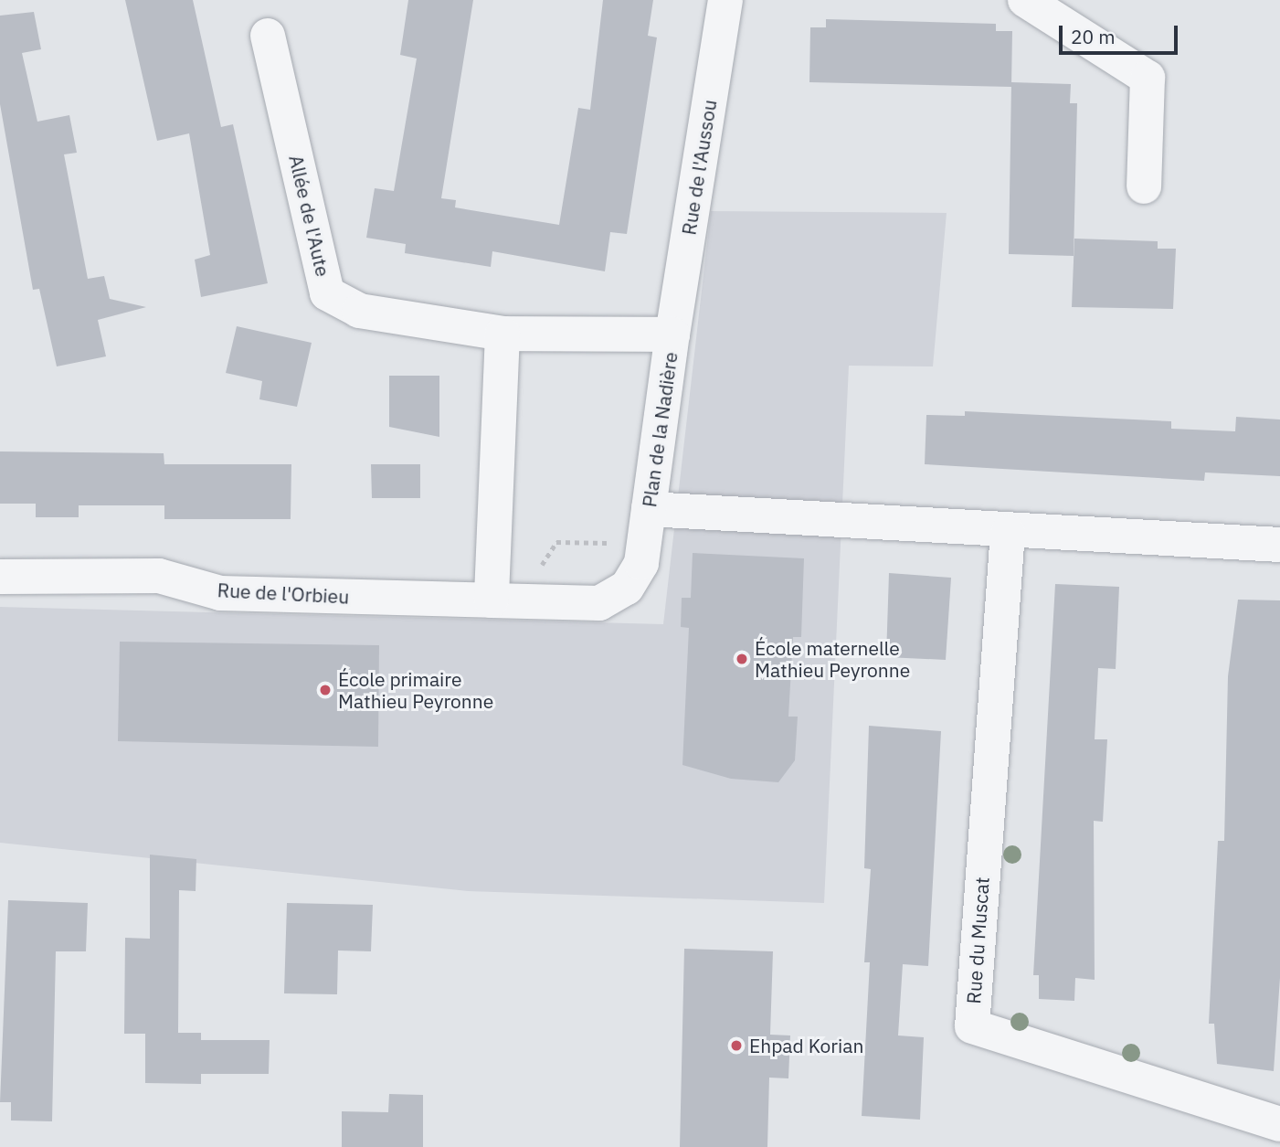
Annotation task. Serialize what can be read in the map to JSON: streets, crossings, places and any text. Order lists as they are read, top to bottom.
{
  "streets": {
    "street": [
      "Rue de l'Aussou",
      "Allée de l'Aute",
      "Plan de la Nadière",
      "Rue de l'Orbieu",
      "Rue du Muscat"
    ]
  },
  "crossings": [
    ["Rue de l'Aussou", "Plan de la Nadière"],
    ["Allée de l'Aute", "Plan de la Nadière"],
    ["Plan de la Nadière", "Rue de l'Orbieu"]
  ],
  "places": ["École maternelle Mathieu Peyronne", "École primaire Mathieu Peyronne", "Ehpad Korian"],
  "scale_bar": "20 m"
}
